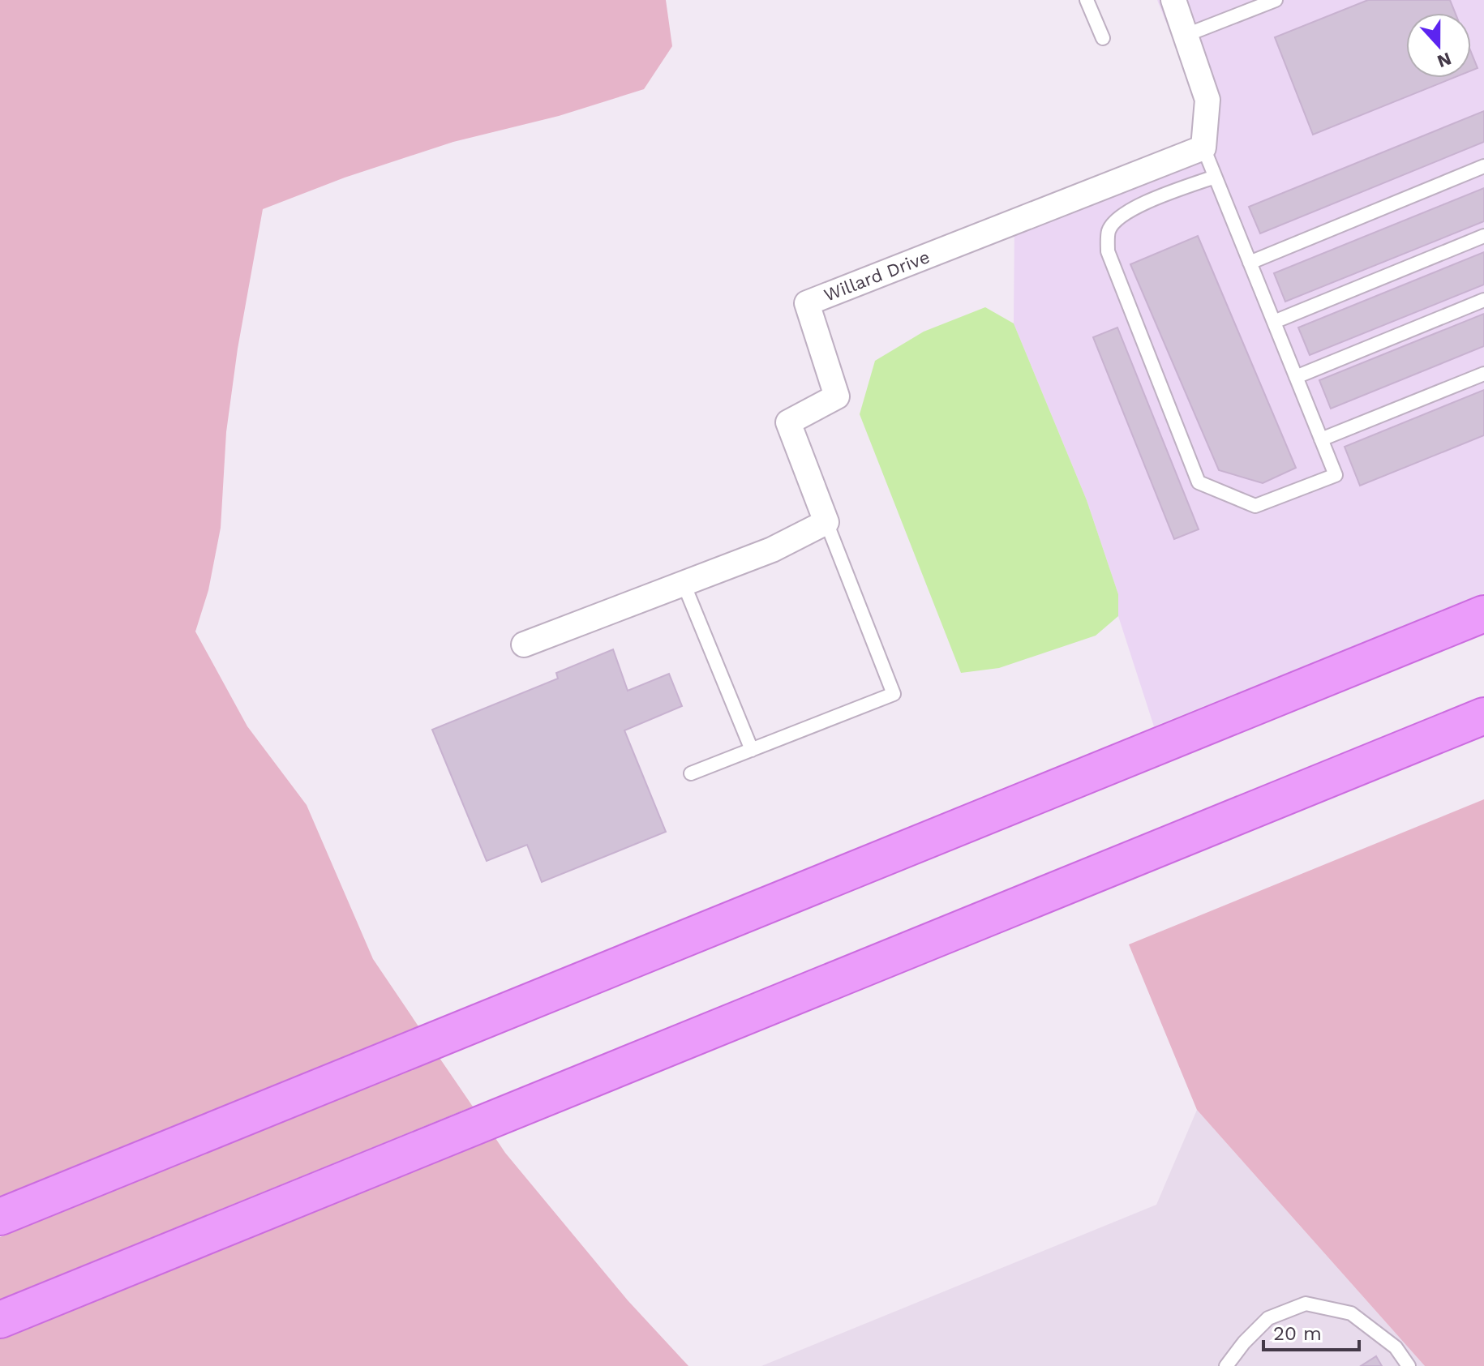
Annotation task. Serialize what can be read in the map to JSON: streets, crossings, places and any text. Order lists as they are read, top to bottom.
{
  "streets": {
    "street": ["Willard Drive"]
  },
  "scale_bar": "20 m",
  "north": "bottom"
}
